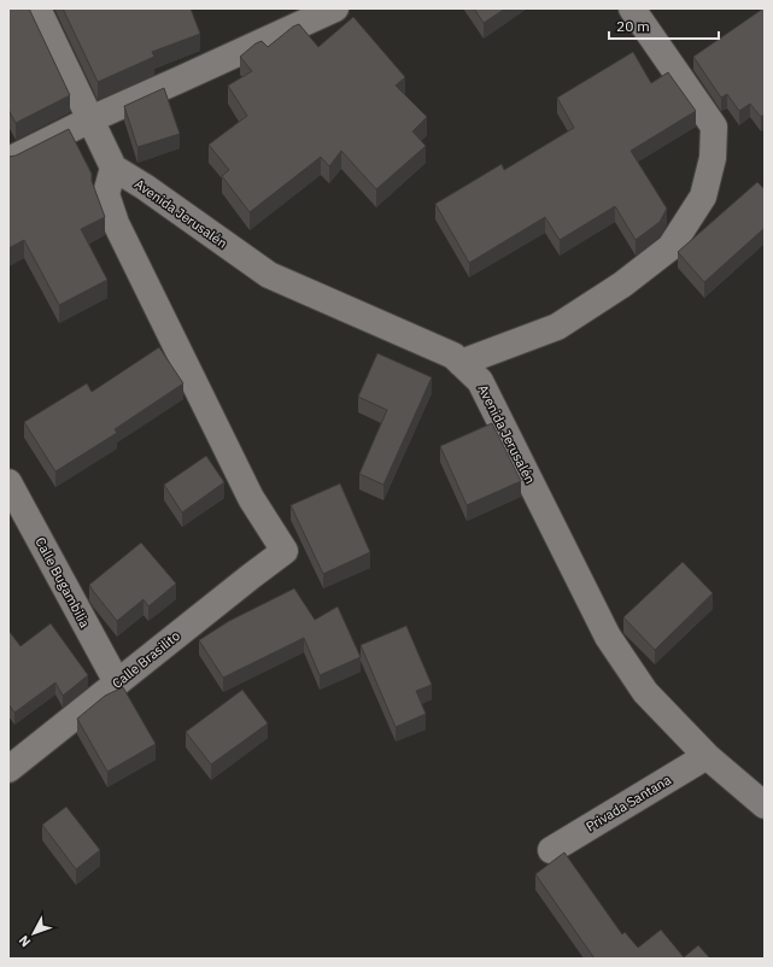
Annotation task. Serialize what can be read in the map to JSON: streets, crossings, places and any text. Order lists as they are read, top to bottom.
{
  "streets": {
    "street": [
      "Avenida Jerusalén",
      "Calle Bugambilia",
      "Calle Brasilito",
      "Privada Santana"
    ]
  },
  "crossings": [
    ["Avenida Jerusalén", "Calle Brasilito"],
    ["Avenida Jerusalén", "Privada Santana"],
    ["Calle Bugambilia", "Calle Brasilito"]
  ],
  "scale_bar": "20 m",
  "north": "bottom left"
}
